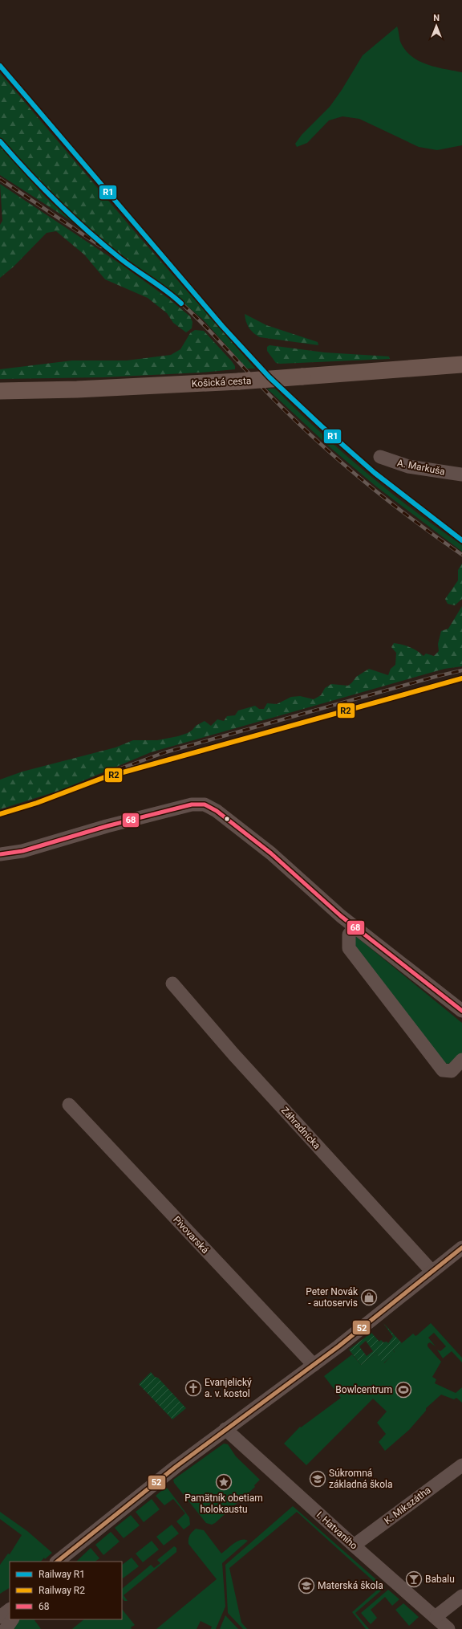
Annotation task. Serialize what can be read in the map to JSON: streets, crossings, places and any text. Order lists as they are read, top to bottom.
{
  "streets": {
    "main road": ["Košická cesta"],
    "street": [
      "A. Markuša",
      "Záhradnícka",
      "Pivovarská",
      "K. Mikszátha",
      "I. Hatvaniho"
    ]
  },
  "crossings": [
    ["K. Mikszátha", "I. Hatvaniho"]
  ],
  "places": {
    "shop": ["Peter Novák - autoservis"],
    "church": ["Evanjelický a. v. kostol"],
    "sports": ["Bowlcentrum"],
    "school or university": ["Súkromná základná škola", "Materská škola"],
    "place": ["Pamätník obetiam holokaustu"],
    "bar": ["Babalu"]
  },
  "lines": [
    "rail line R1",
    "rail line R2",
    "transit line 68",
    "transit line 52"
  ],
  "legend": ["Railway R1", "Railway R2", "68"],
  "north": "top"
}
